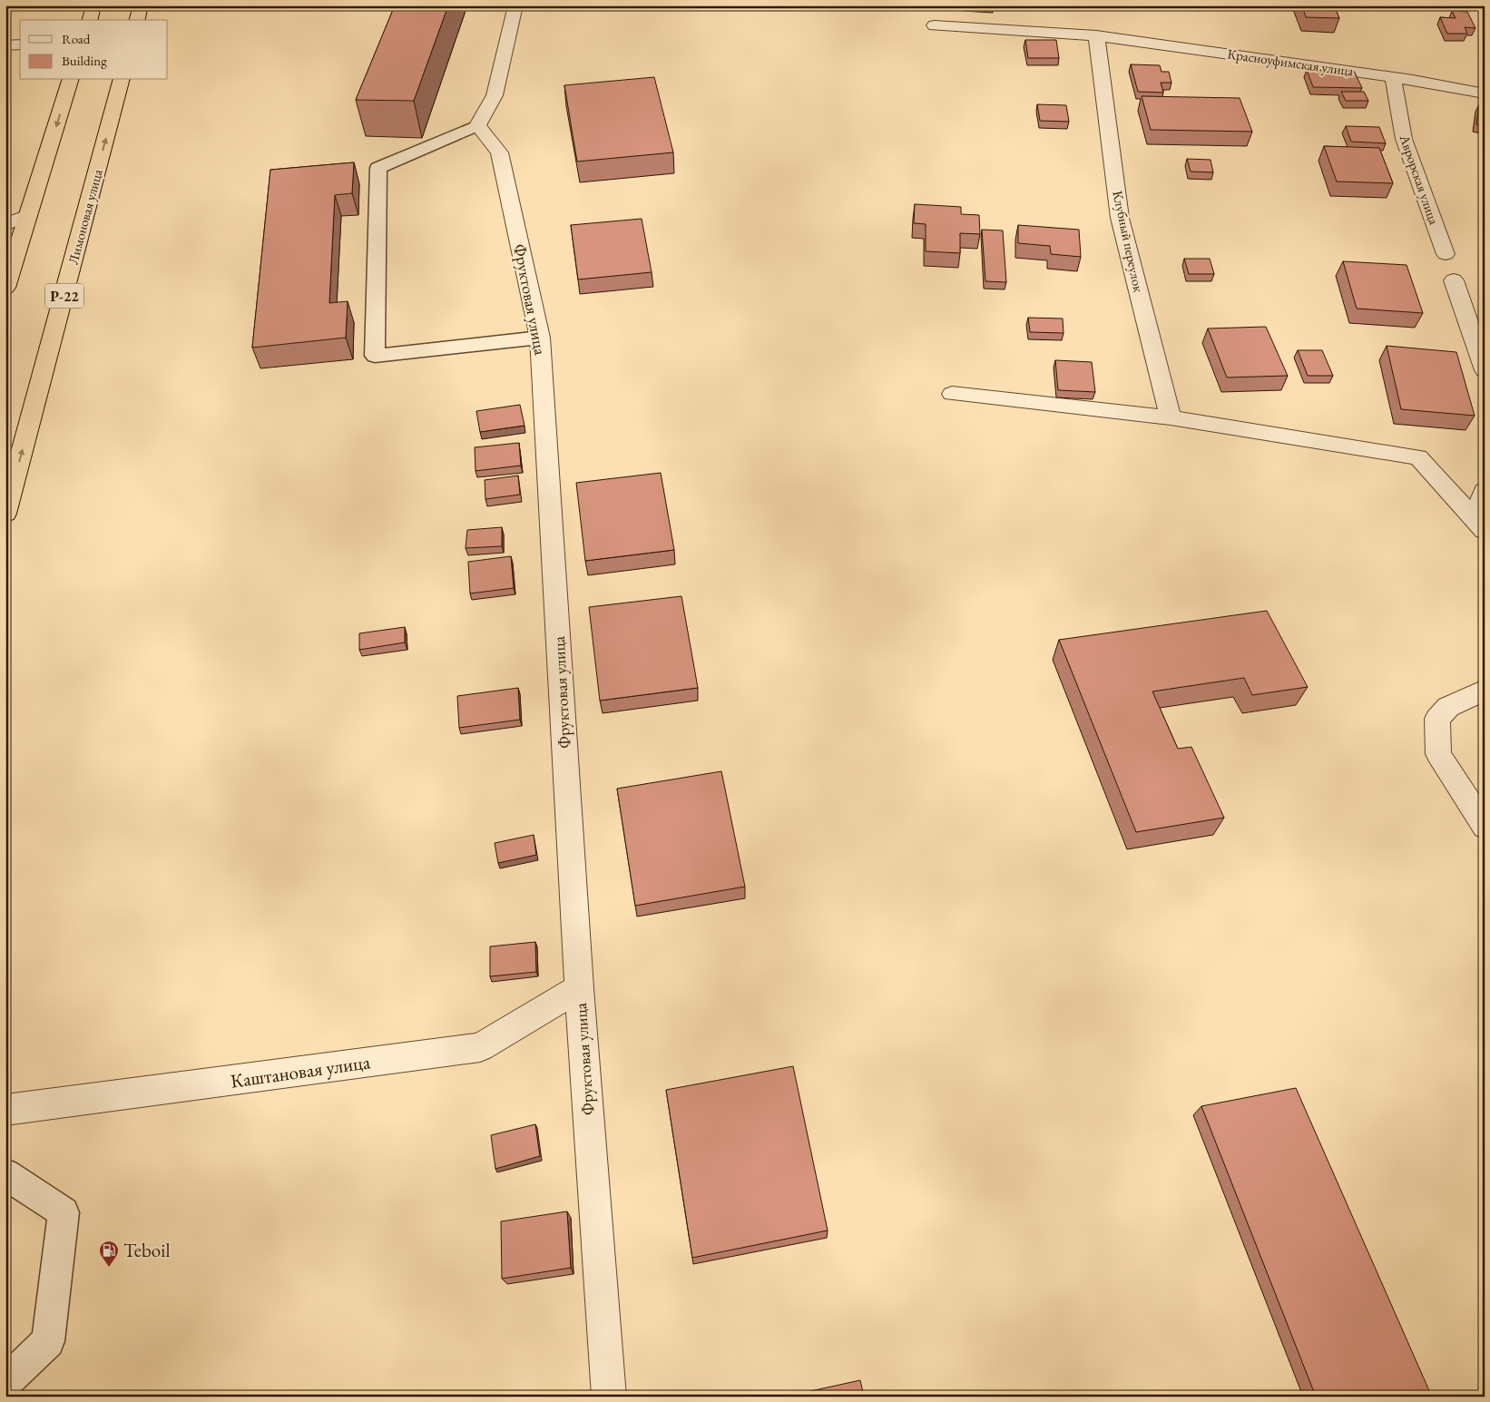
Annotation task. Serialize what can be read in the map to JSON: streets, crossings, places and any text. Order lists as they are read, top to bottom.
{
  "streets": {
    "highway": ["Лимоновая улица", "Р-22"],
    "street": [
      "Красноуфимская улица",
      "Аврорская улица",
      "Клубный переулок",
      "Фруктовая улица",
      "Каштановая улица"
    ]
  },
  "crossings": [
    ["Красноуфимская улица", "Аврорская улица"],
    ["Красноуфимская улица", "Клубный переулок"],
    ["Фруктовая улица", "Каштановая улица"]
  ],
  "places": {
    "fuel station": ["Teboil"]
  },
  "legend": ["Road", "Building"]
}
